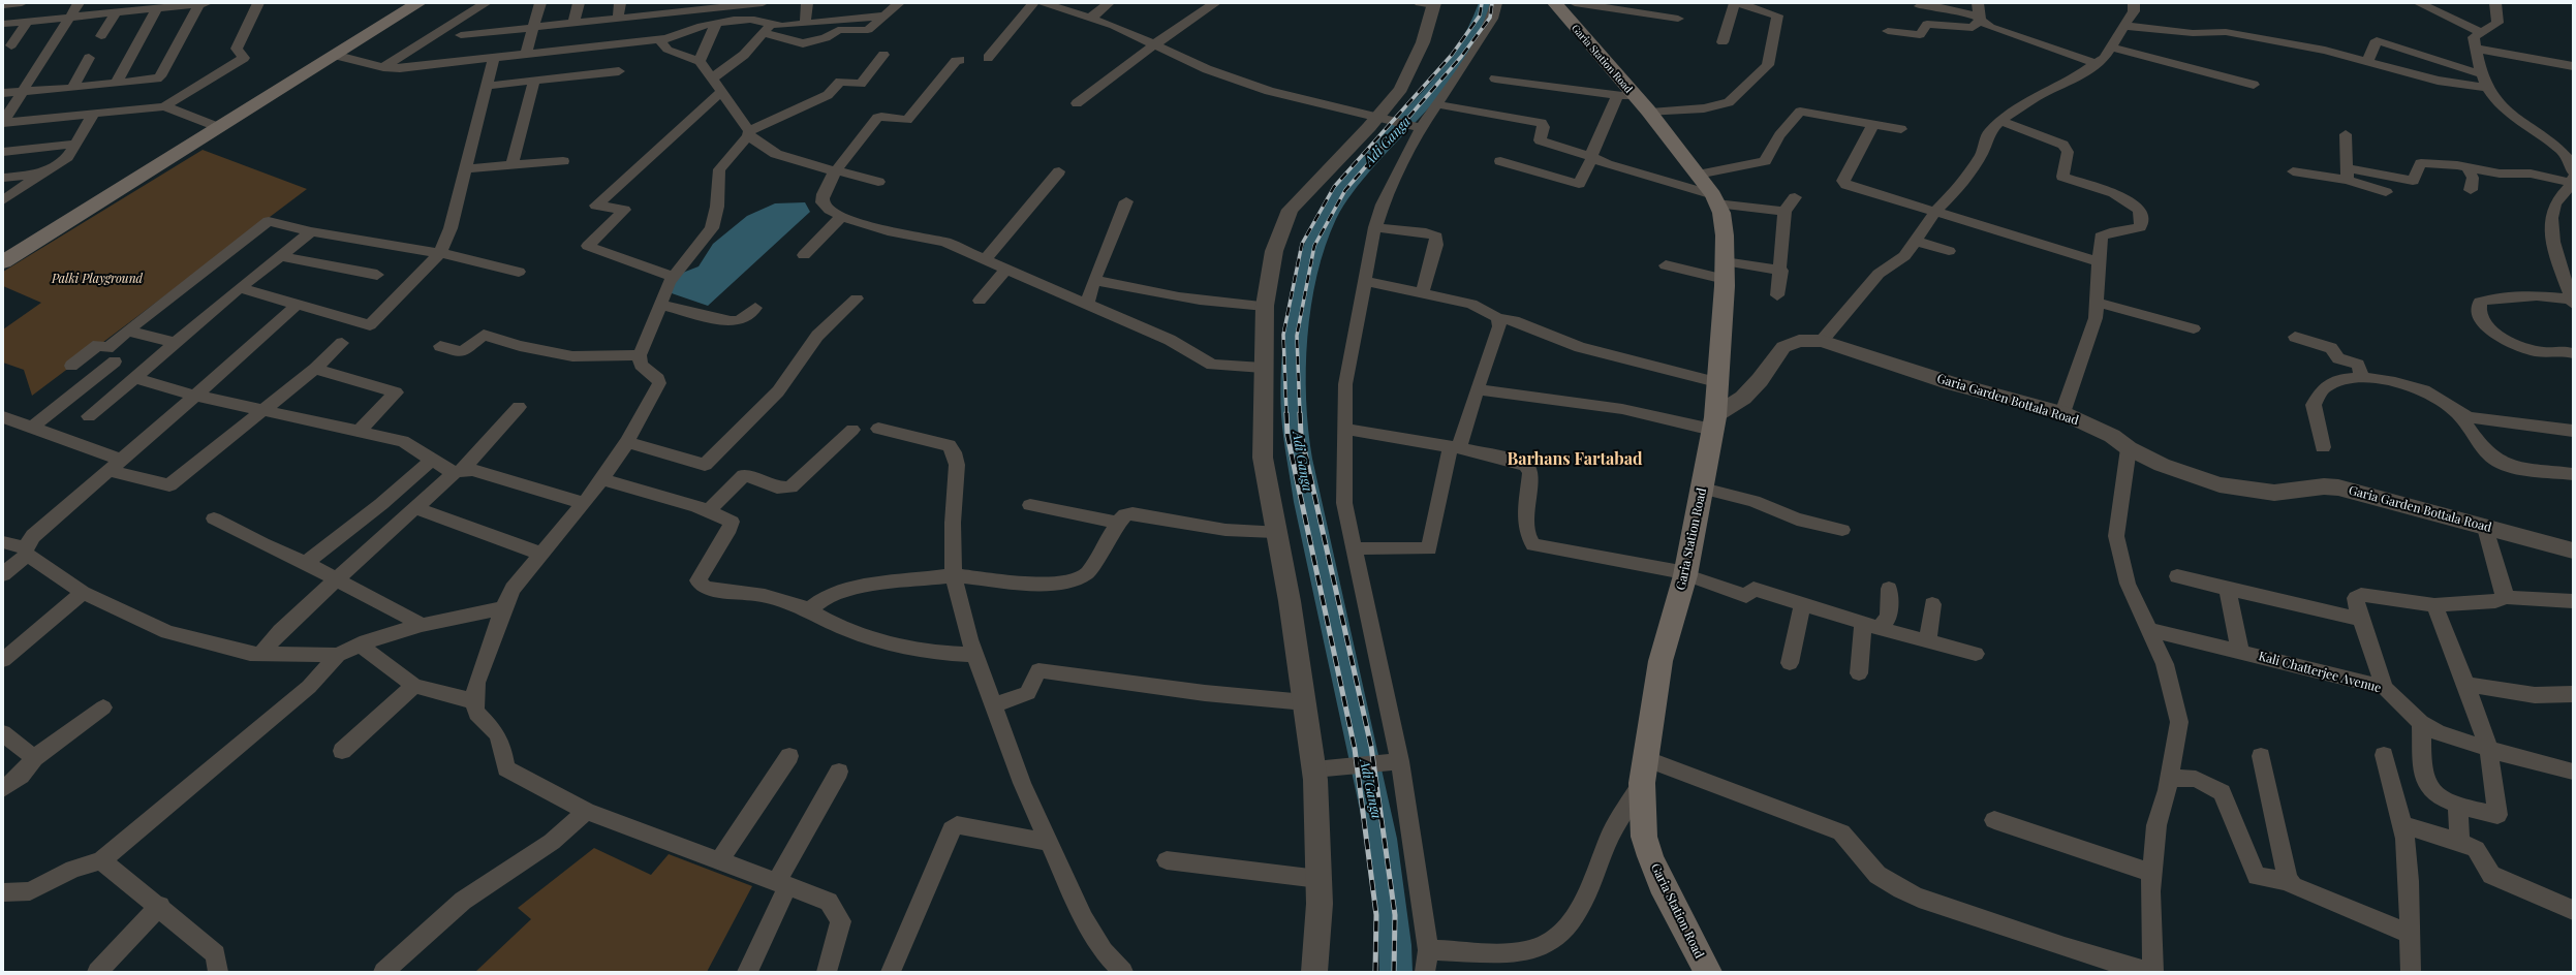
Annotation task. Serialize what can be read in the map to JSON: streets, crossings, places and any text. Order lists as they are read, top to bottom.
{
  "streets": {
    "main road": ["Garia Station Road"],
    "street": ["Garia Garden Bottala Road", "Kali Chatterjee Avenue"]
  },
  "crossings": [
    ["Garia Station Road", "Garia Garden Bottala Road"]
  ],
  "districts": ["Barhans Fartabad"],
  "water": ["Adi Ganga"],
  "parks": ["Palki Playground"]
}
